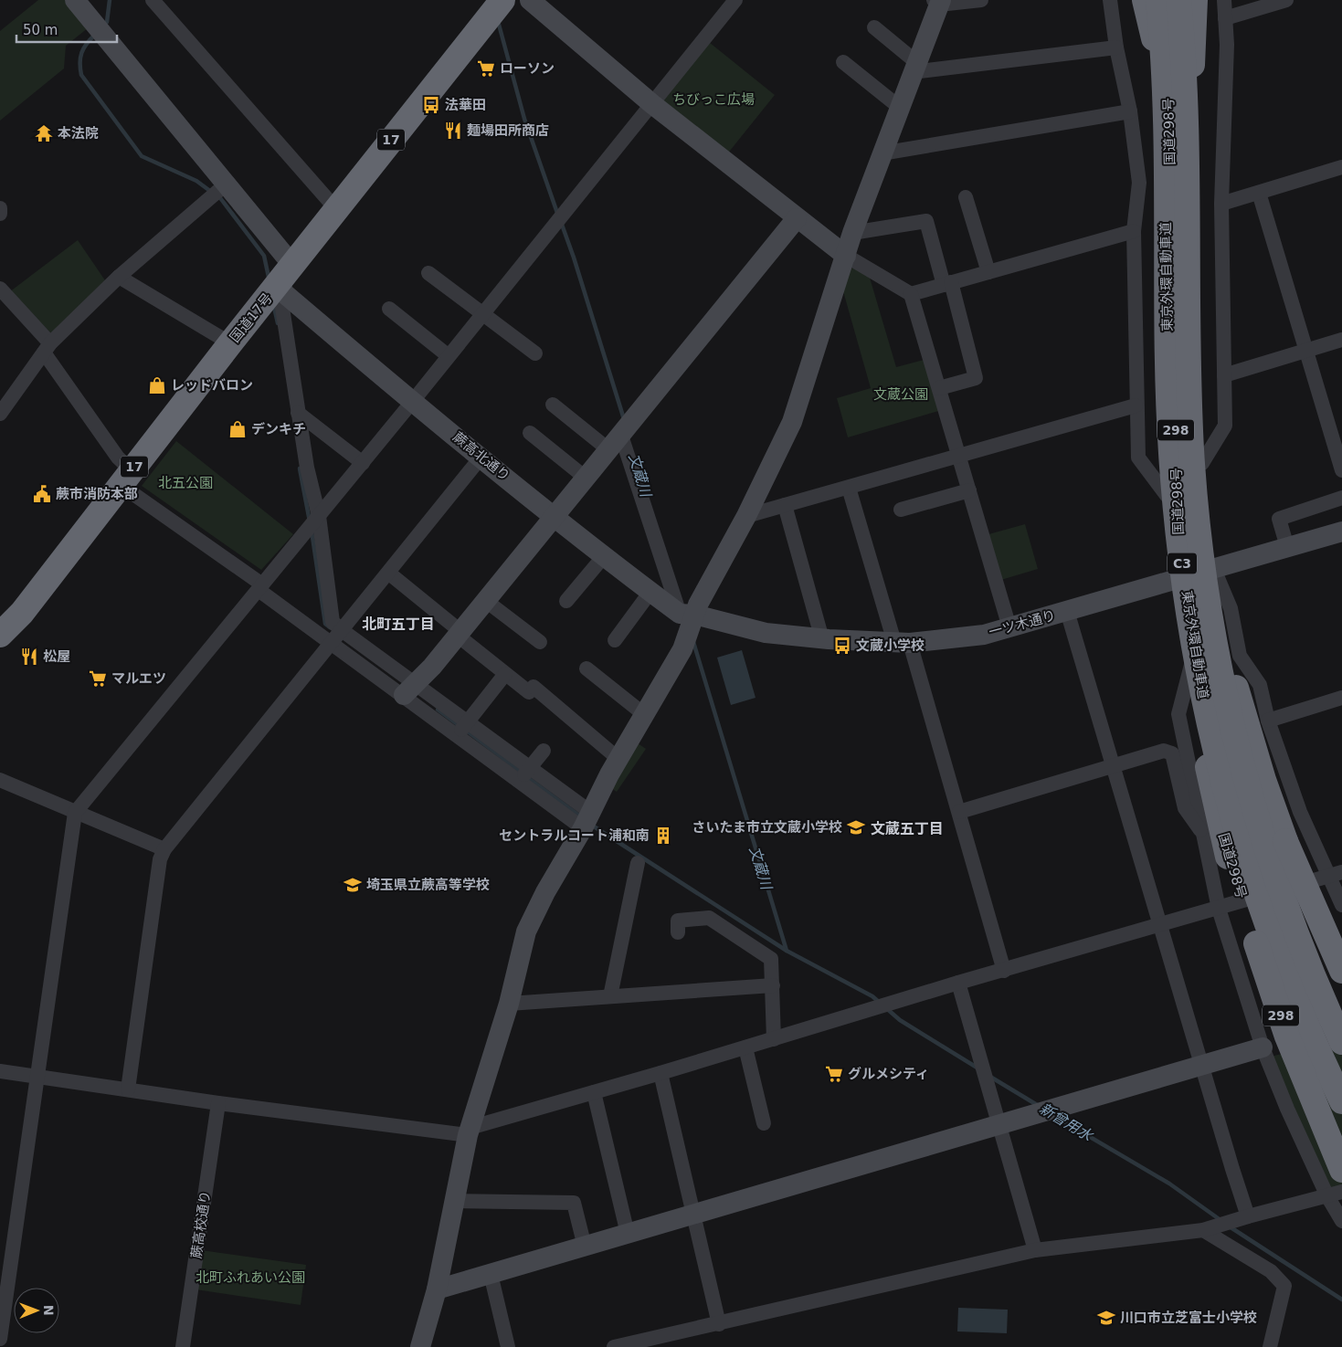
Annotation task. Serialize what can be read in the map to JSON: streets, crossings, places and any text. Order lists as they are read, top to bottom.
{
  "streets": {
    "highway": [
      "国道298号",
      "17",
      "東京外環自動車道",
      "国道17号",
      "298",
      "C3"
    ],
    "street": ["蕨高北通り", "一ツ木通り", "蕨高校通り"]
  },
  "crossings": [
    ["国道298号", "東京外環自動車道"],
    ["国道298号", "一ツ木通り"],
    ["国道17号", "蕨高北通り"],
    ["蕨高北通り", "一ツ木通り"]
  ],
  "districts": ["北町五丁目", "文蔵五丁目"],
  "water": ["文蔵川", "新曾用水"],
  "parks": [
    "ちびっこ広場",
    "文蔵公園",
    "北五公園",
    "北町ふれあい公園"
  ],
  "places": {
    "supermarket": ["ローソン", "マルエツ", "グルメシティ"],
    "bus stop": ["法華田", "文蔵小学校"],
    "restaurant": ["麺場田所商店", "松屋"],
    "temple": ["本法院"],
    "shop": ["レッドバロン", "デンキチ"],
    "public building": ["蕨市消防本部"],
    "school or university": ["さいたま市立文蔵小学校", "埼玉県立蕨高等学校", "川口市立芝富士小学校"],
    "building": ["セントラルコート浦和南"]
  },
  "scale_bar": "50 m",
  "north": "right"
}
